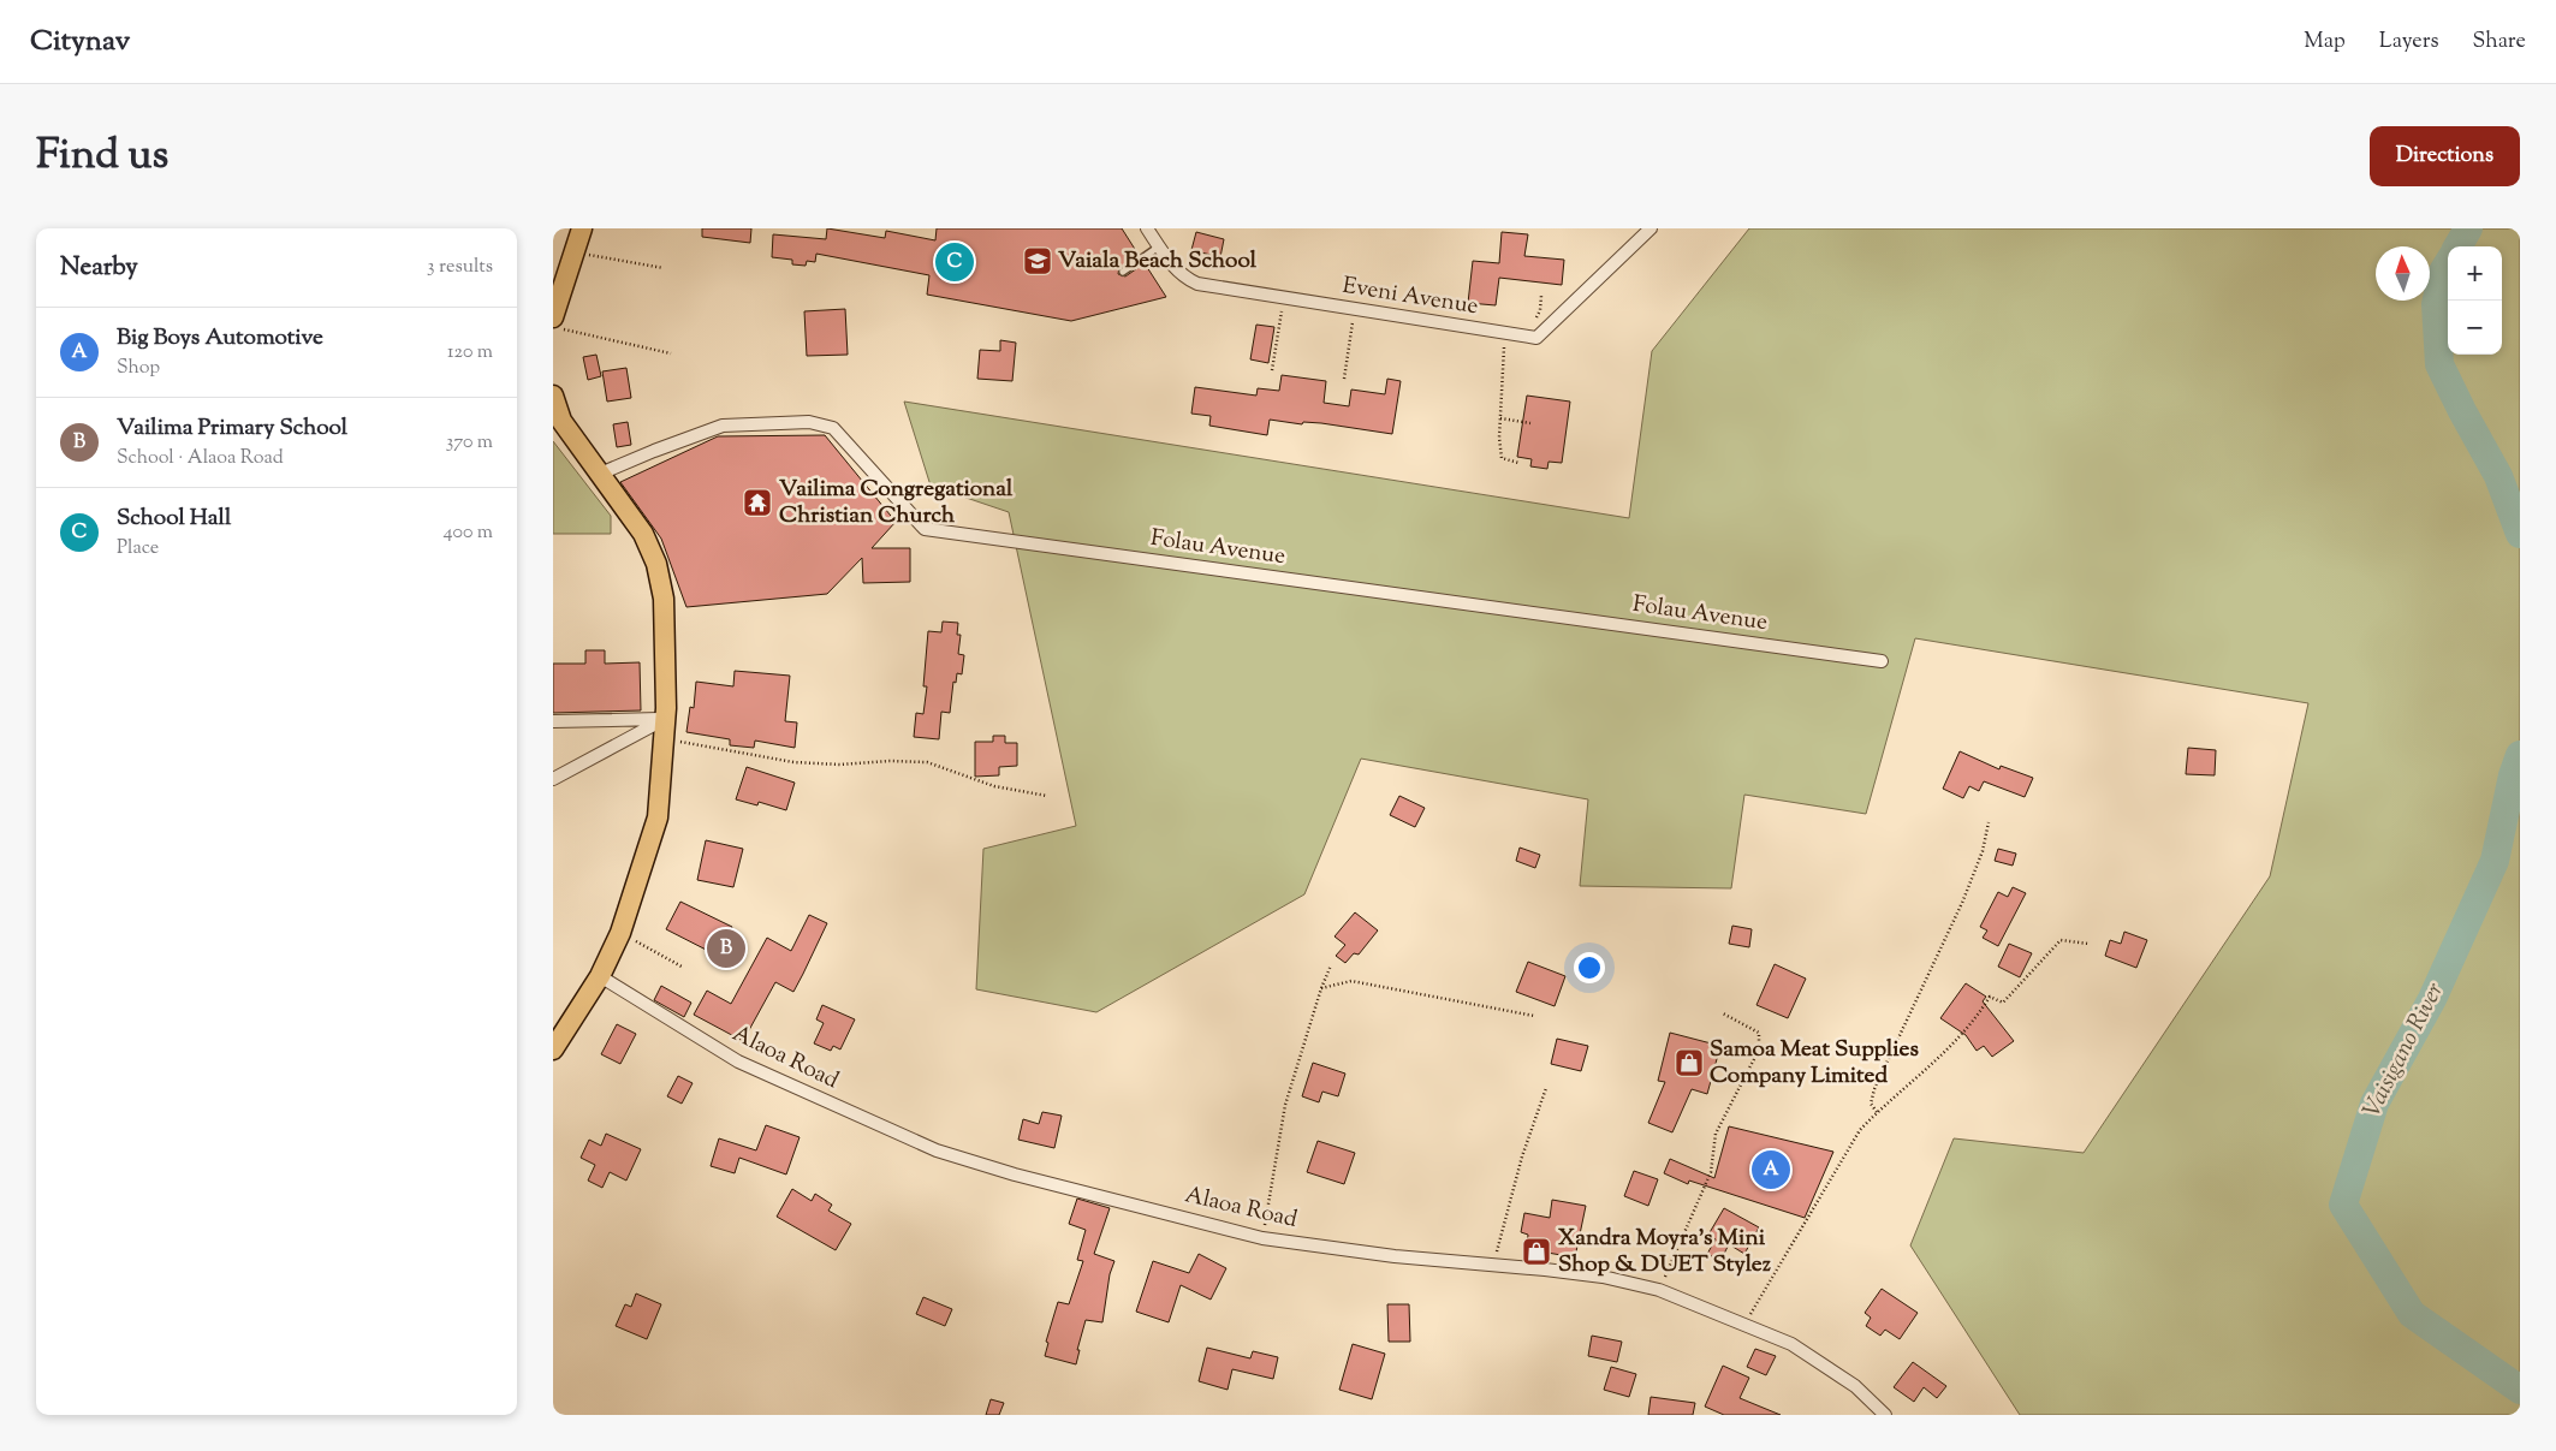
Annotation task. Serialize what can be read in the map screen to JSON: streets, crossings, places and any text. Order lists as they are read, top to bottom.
{
  "streets": {
    "street": ["Eveni Avenue", "Folau Avenue", "Alaoa Road"]
  },
  "water": ["Vaisigano River"],
  "places": {
    "school or university": ["Vaiala Beach School"],
    "temple": ["Vailima Congregational Christian Church"],
    "shop": ["Samoa Meat Supplies Company Limited", "Xandra Moyra’s Mini Shop & DUET Stylez"]
  },
  "north": "top",
  "page": {
    "header": "Citynav",
    "nav": ["Map", "Layers", "Share"],
    "title": "Find us",
    "buttons": "Directions",
    "heading": ["Nearby", "3 results"],
    "pins": ["C", "B", "A"],
    "map_buttons": ["+", "−"],
    "list": [
      {
        "mark": "A",
        "name": "Big Boys Automotive",
        "note": "Shop",
        "value": "120 m"
      },
      {
        "mark": "B",
        "name": "Vailima Primary School",
        "note": "School · Alaoa Road",
        "value": "370 m"
      },
      {
        "mark": "C",
        "name": "School Hall",
        "note": "Place",
        "value": "400 m"
      }
    ]
  }
}
